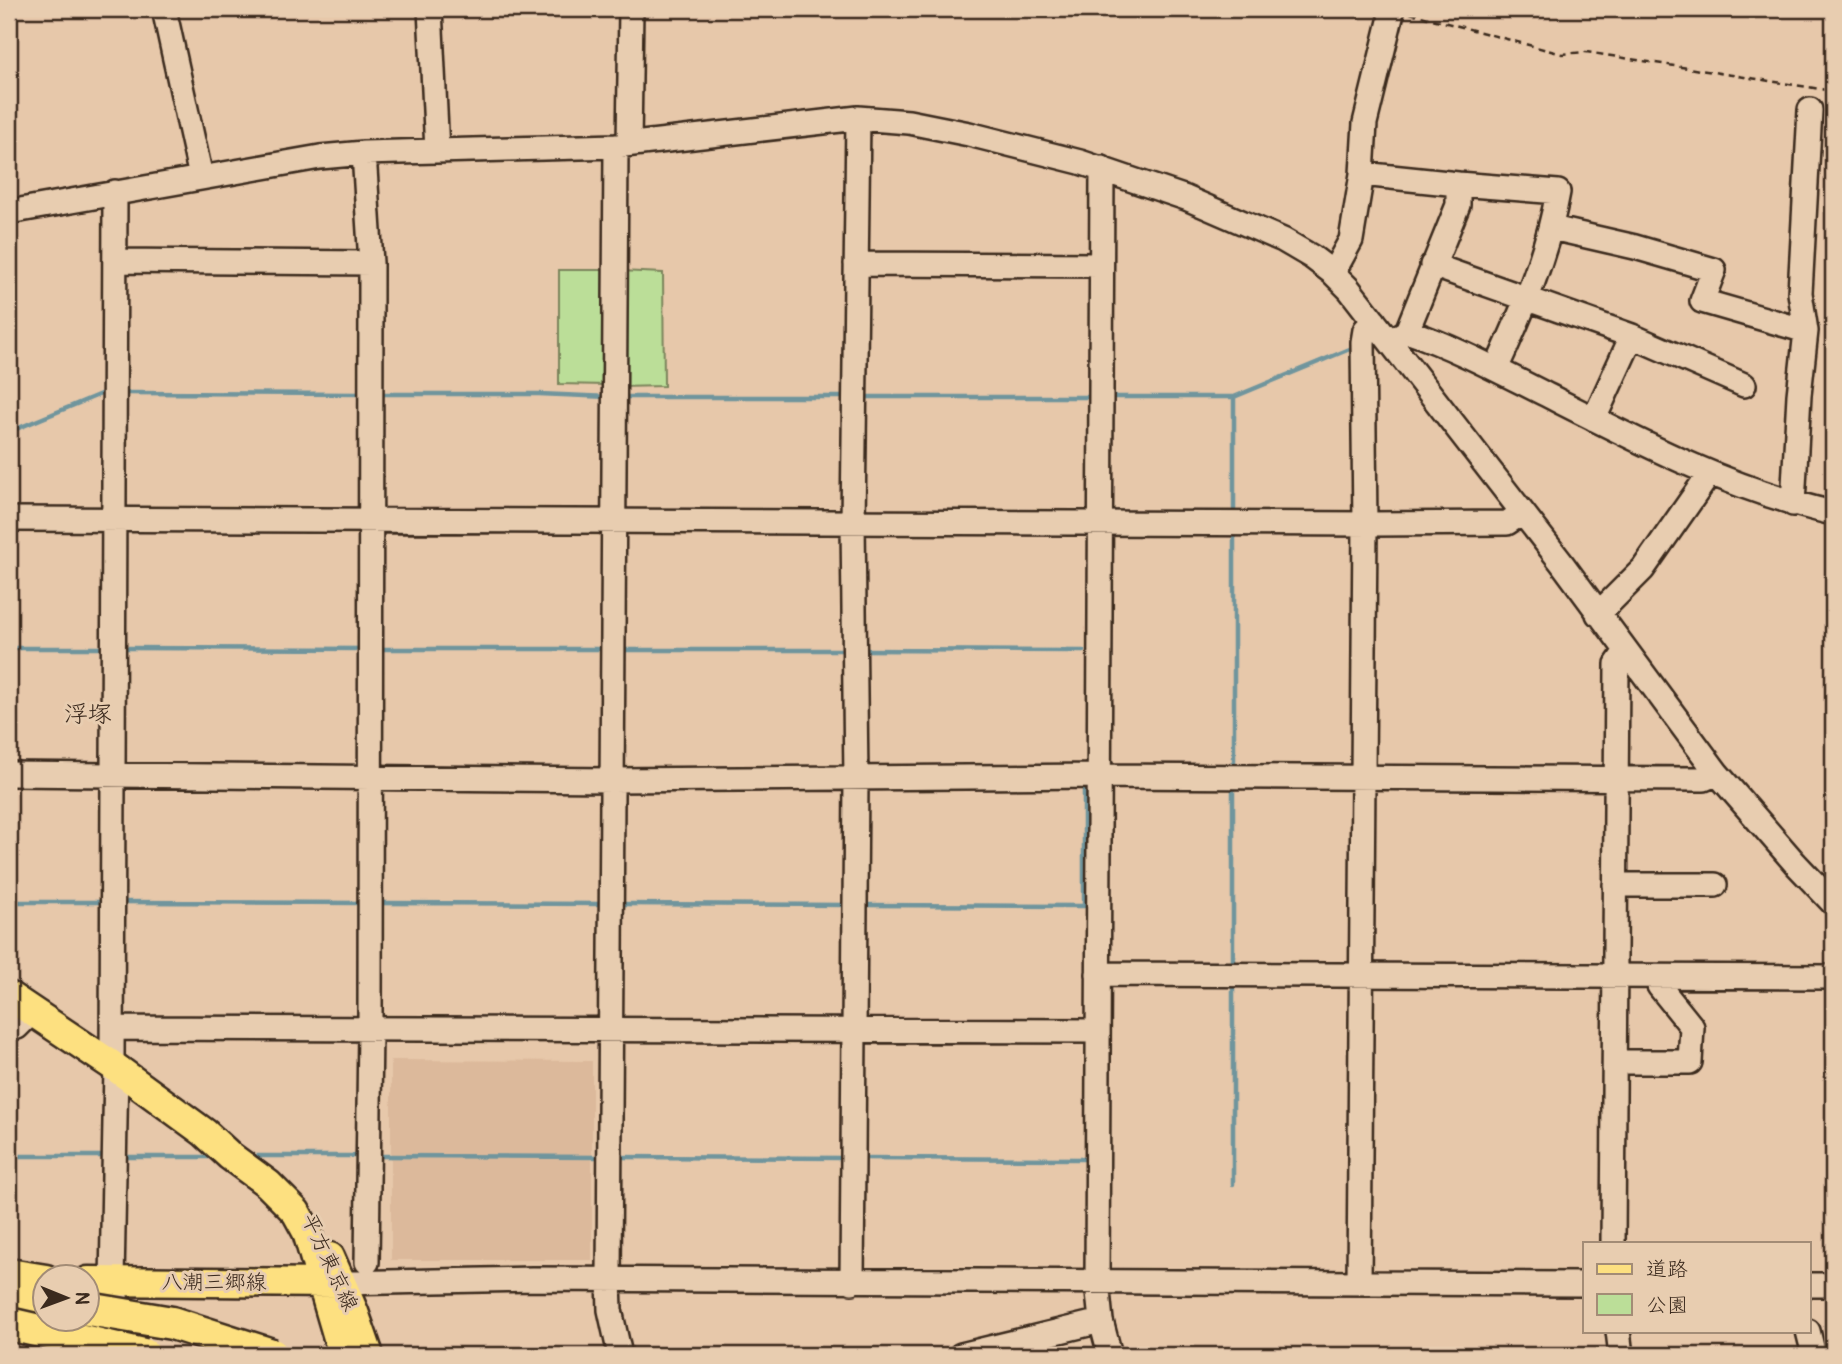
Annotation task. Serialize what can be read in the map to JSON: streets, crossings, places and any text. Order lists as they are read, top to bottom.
{
  "streets": {
    "main road": ["平方東京線", "八潮三郷線"]
  },
  "crossings": [
    ["平方東京線", "八潮三郷線"]
  ],
  "districts": ["浮塚"],
  "legend": ["道路", "公園"],
  "north": "right"
}
